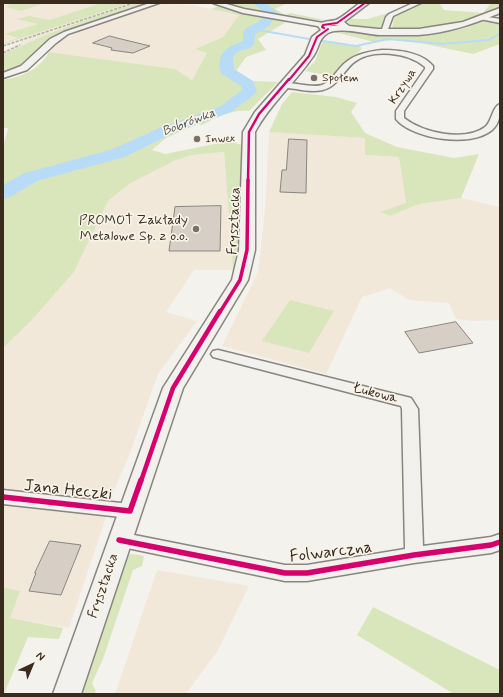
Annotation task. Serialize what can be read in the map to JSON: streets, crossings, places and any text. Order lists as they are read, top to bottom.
{
  "streets": {
    "street": [
      "Krzywa",
      "Frysztacka",
      "Łukowa",
      "Jana Heczki",
      "Folwarczna"
    ]
  },
  "crossings": [
    ["Krzywa", "Frysztacka"],
    ["Frysztacka", "Jana Heczki"],
    ["Frysztacka", "Folwarczna"],
    ["Łukowa", "Folwarczna"]
  ],
  "water": ["Bobrówka"],
  "places": ["Społem", "Inwex", "PROMOT Zakłady Metalowe Sp. z o.o."],
  "north": "top right"
}
